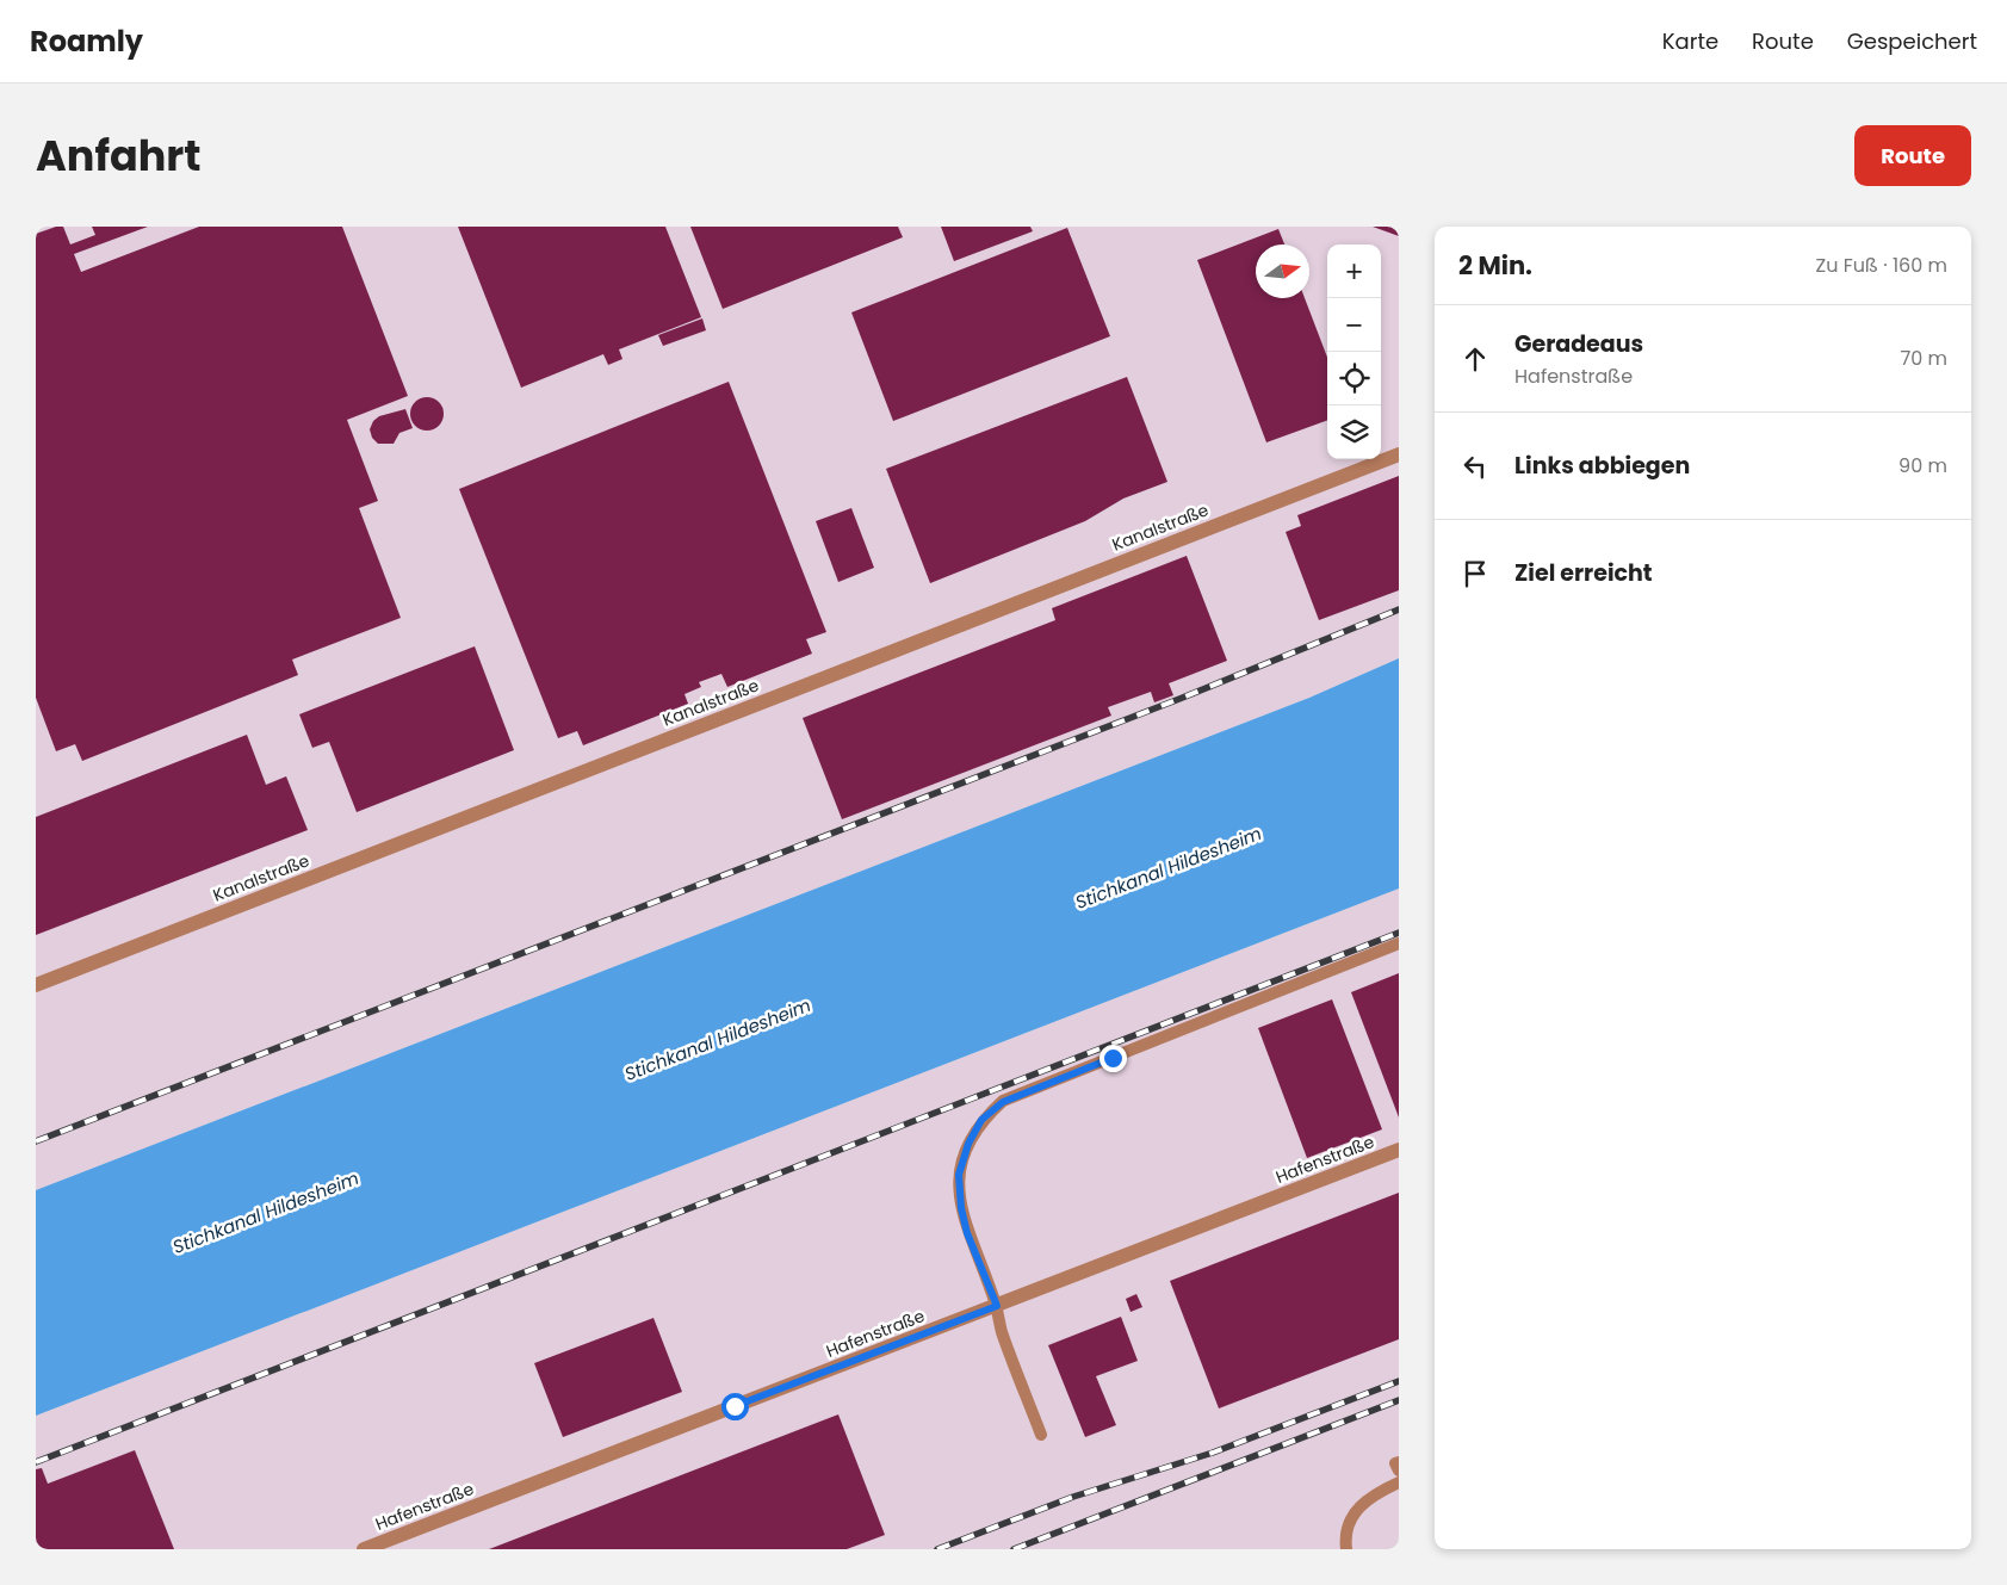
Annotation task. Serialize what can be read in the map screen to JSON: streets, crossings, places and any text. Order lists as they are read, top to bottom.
{
  "streets": {
    "street": ["Kanalstraße", "Hafenstraße"]
  },
  "water": ["Stichkanal Hildesheim"],
  "north": "right",
  "page": {
    "header": "Roamly",
    "nav": ["Karte", "Route", "Gespeichert"],
    "title": "Anfahrt",
    "buttons": "Route",
    "heading": ["2 Min.", "Zu Fuß · 160 m"],
    "map_buttons": ["+", "−"],
    "list": [
      ["Geradeaus", "Hafenstraße", "70 m"],
      ["Links abbiegen", "90 m"],
      "Ziel erreicht"
    ]
  }
}
